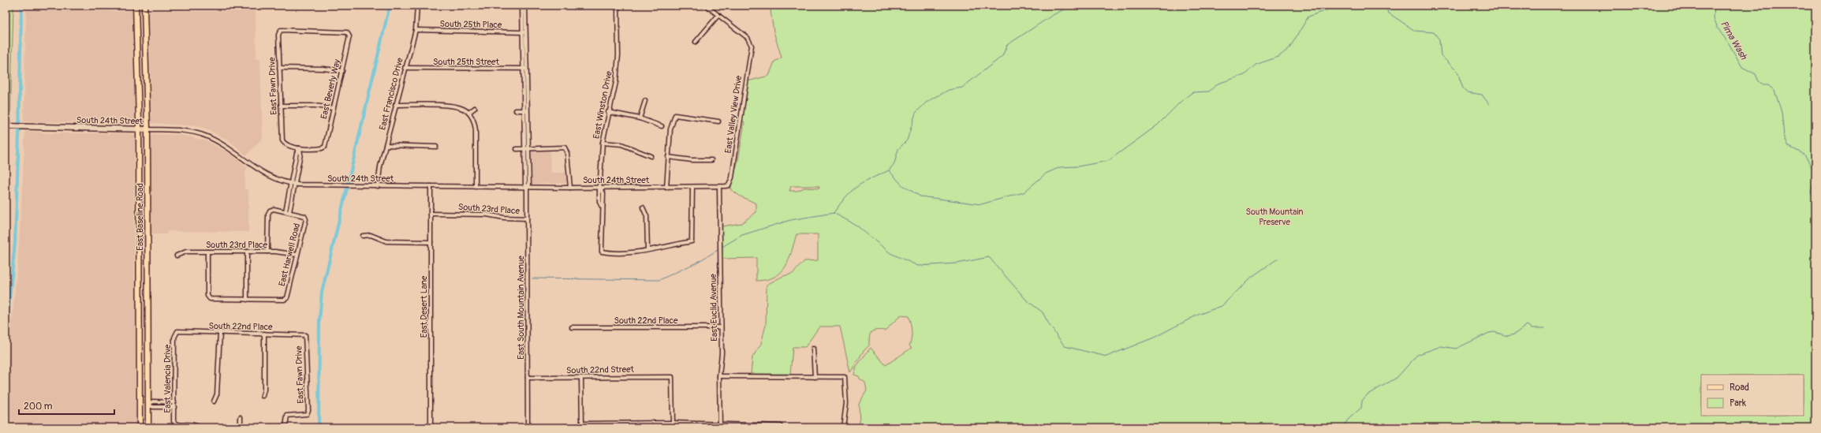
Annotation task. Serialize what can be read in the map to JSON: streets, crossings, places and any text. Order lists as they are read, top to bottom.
{
  "streets": {
    "main road": ["South 24th Street", "East Baseline Road"],
    "street": [
      "South 25th Place",
      "South 25th Street",
      "East Fawn Drive",
      "East Beverly Way",
      "East Francisco Drive",
      "East Winston Drive",
      "East Valley View Drive",
      "South 23rd Place",
      "East Harwell Road",
      "East Desert Lane",
      "East South Mountain Avenue",
      "East Euclid Avenue",
      "South 22nd Place",
      "South 22nd Street",
      "East Valencia Drive"
    ]
  },
  "crossings": [
    ["South 25th Place", "East Francisco Drive"],
    ["South 25th Place", "East South Mountain Avenue"],
    ["South 25th Street", "East Francisco Drive"],
    ["South 25th Street", "East South Mountain Avenue"],
    ["East Fawn Drive", "East Beverly Way"],
    ["East Fawn Drive", "South 22nd Place"],
    ["East Francisco Drive", "South 24th Street"],
    ["East Winston Drive", "South 24th Street"],
    ["East Valley View Drive", "South 24th Street"],
    ["South 24th Street", "East Baseline Road"],
    ["South 24th Street", "East Desert Lane"],
    ["South 24th Street", "East South Mountain Avenue"],
    ["South 24th Street", "East Euclid Avenue"],
    ["South 23rd Place", "East Harwell Road"],
    ["South 23rd Place", "East Desert Lane"],
    ["South 23rd Place", "East South Mountain Avenue"],
    ["East South Mountain Avenue", "South 22nd Street"],
    ["East Euclid Avenue", "South 22nd Place"],
    ["South 22nd Place", "East Valencia Drive"]
  ],
  "water": ["Pima Wash"],
  "parks": ["South Mountain Preserve"],
  "legend": ["Road", "Park"],
  "scale_bar": "200 m"
}
